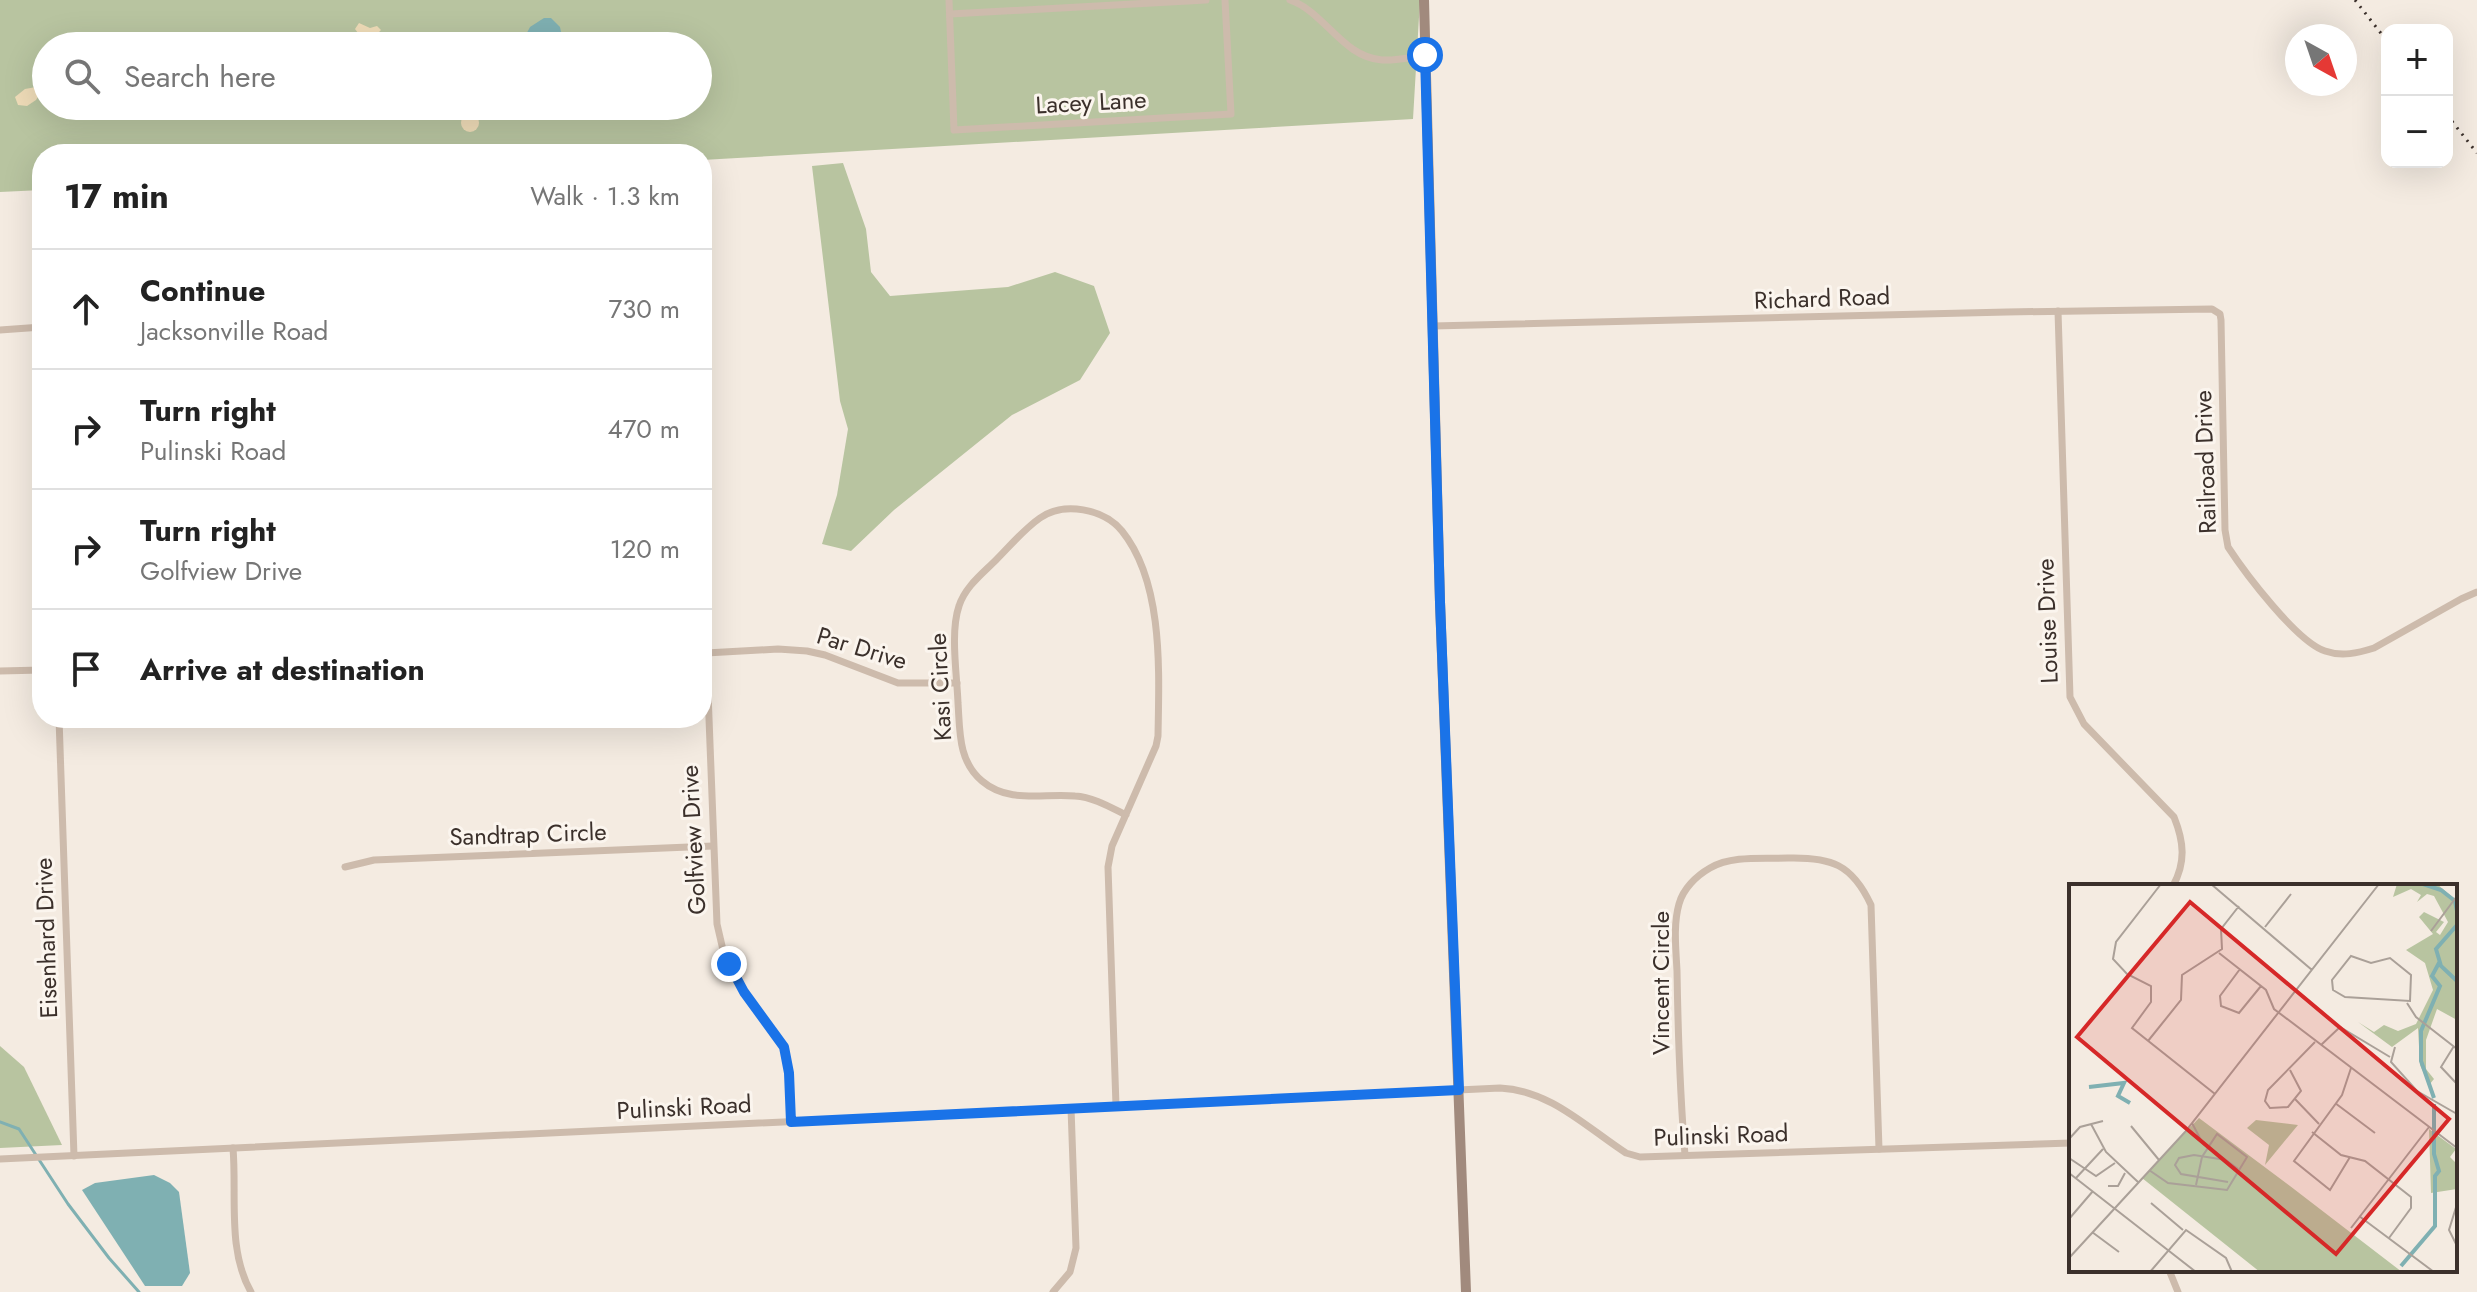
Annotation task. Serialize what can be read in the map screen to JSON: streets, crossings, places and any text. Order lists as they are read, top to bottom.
{
  "streets": {
    "street": [
      "Lacey Lane",
      "Richard Road",
      "Railroad Drive",
      "Louise Drive",
      "Par Drive",
      "Kasi Circle",
      "Sandtrap Circle",
      "Golfview Drive",
      "Eisenhard Drive",
      "Vincent Circle",
      "Pulinski Road"
    ]
  },
  "crossings": [
    ["Richard Road", "Railroad Drive"],
    ["Richard Road", "Louise Drive"],
    ["Par Drive", "Kasi Circle"],
    ["Kasi Circle", "Pulinski Road"],
    ["Sandtrap Circle", "Golfview Drive"],
    ["Golfview Drive", "Pulinski Road"],
    ["Eisenhard Drive", "Pulinski Road"],
    ["Vincent Circle", "Pulinski Road"]
  ],
  "north": "bottom right",
  "page": {
    "map_buttons": ["+", "−"],
    "search": "Search here",
    "heading": ["17 min", "Walk · 1.3 km"],
    "list": [
      ["Continue", "Jacksonville Road", "730 m"],
      ["Turn right", "Pulinski Road", "470 m"],
      ["Turn right", "Golfview Drive", "120 m"],
      "Arrive at destination"
    ]
  }
}
